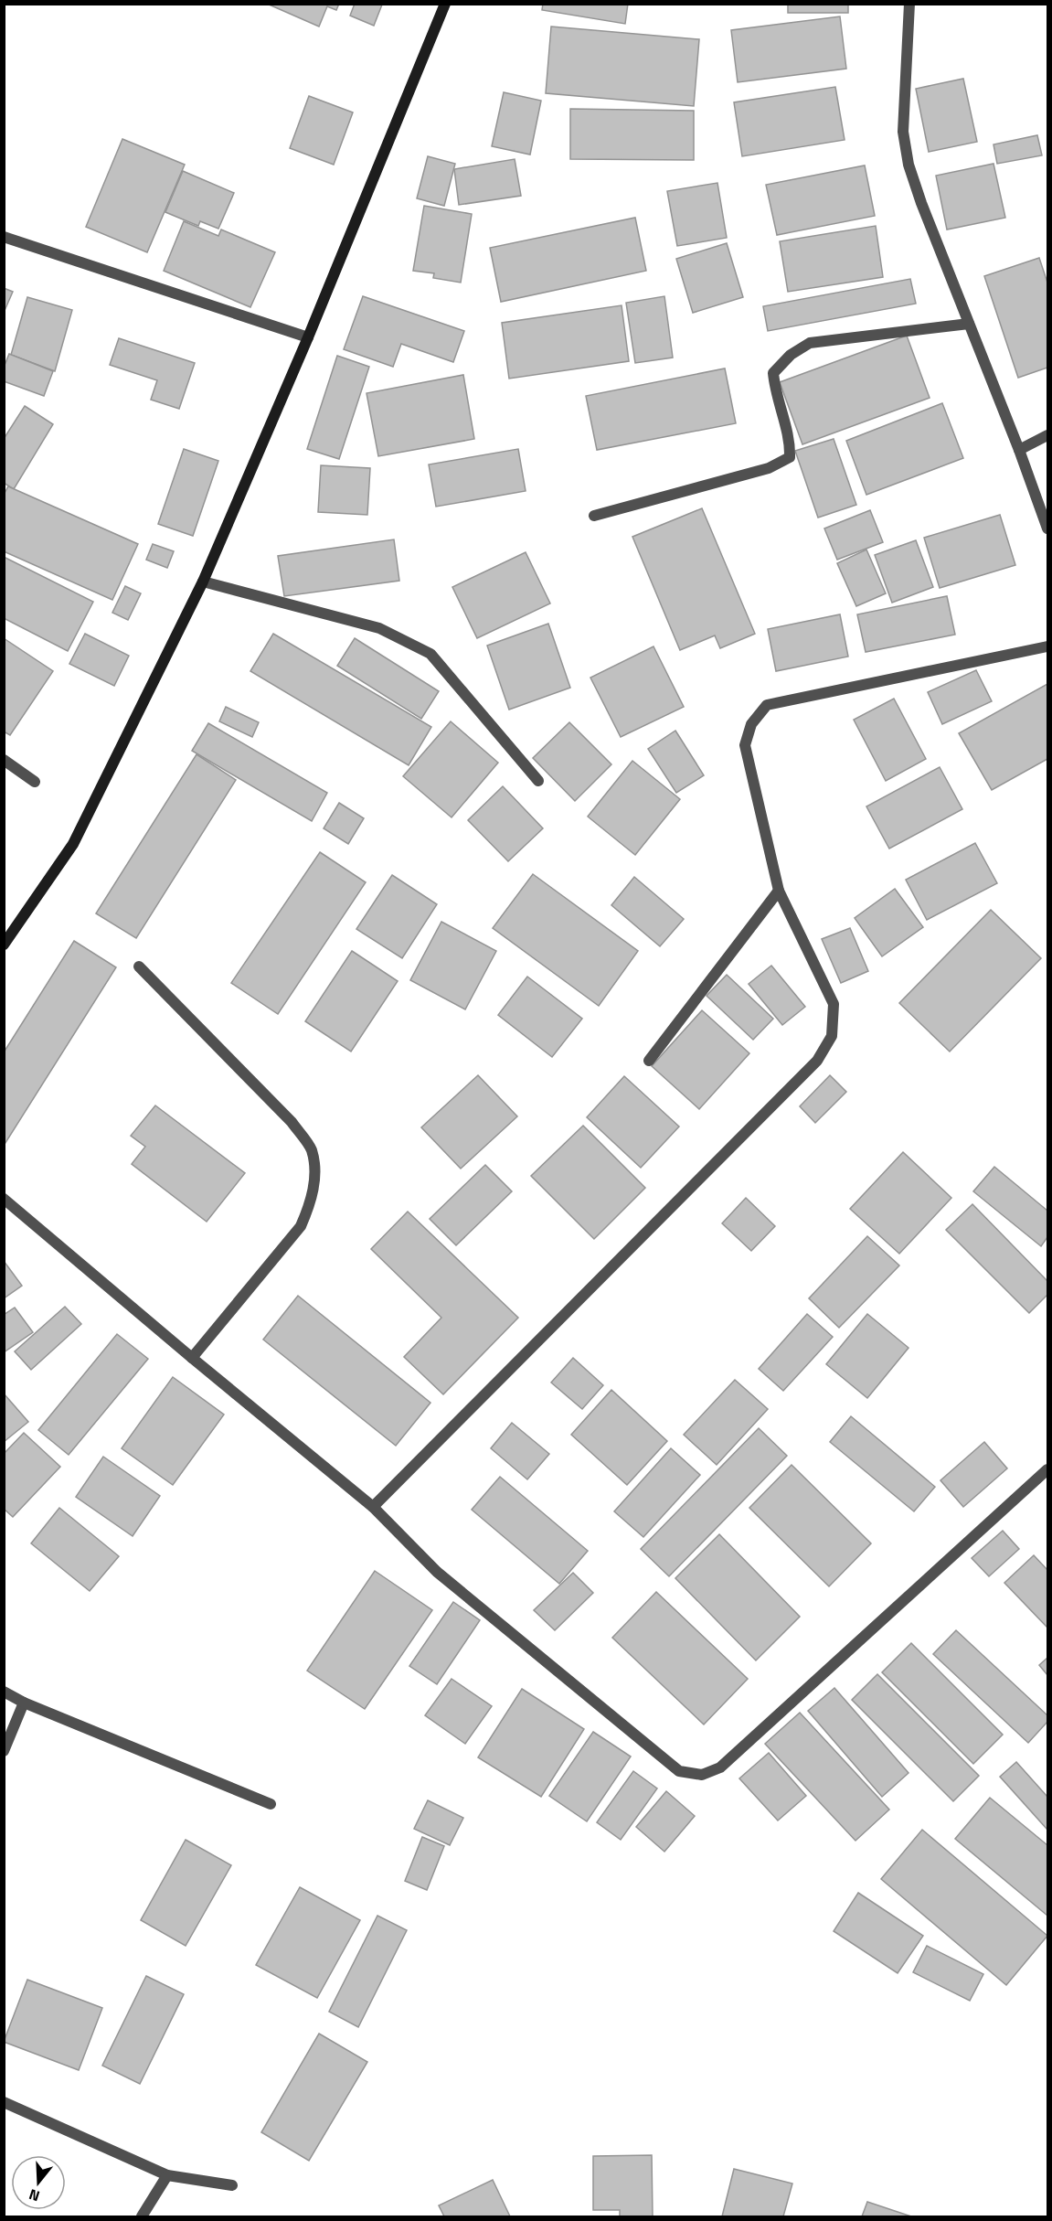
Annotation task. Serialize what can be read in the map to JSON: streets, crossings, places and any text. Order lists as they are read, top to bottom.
{
  "north": "bottom"
}
